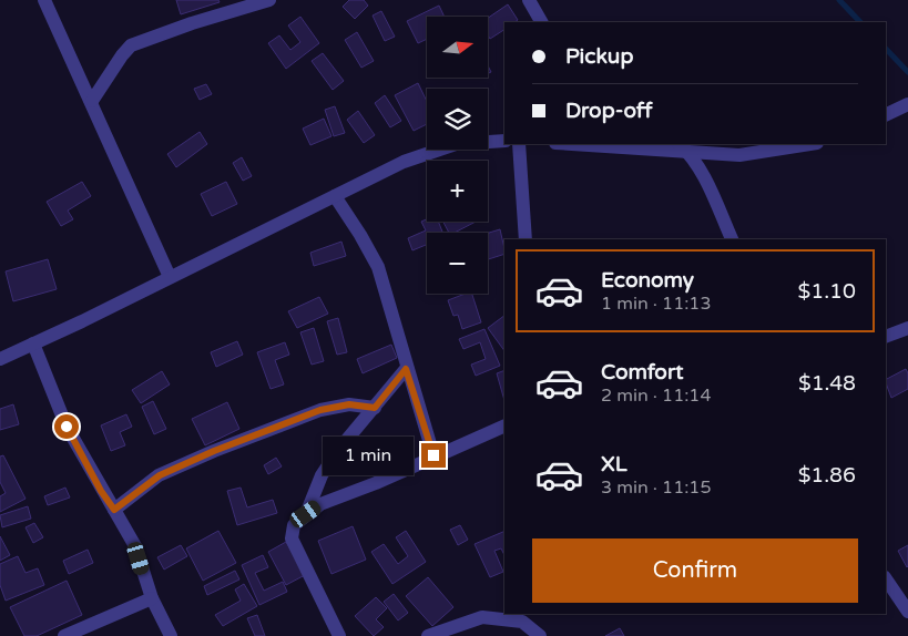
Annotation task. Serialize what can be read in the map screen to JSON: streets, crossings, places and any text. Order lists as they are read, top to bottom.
{
  "north": "right",
  "page": {
    "map_buttons": ["+", "−"],
    "banner": ["Pickup", "Drop-off"],
    "list": [
      {
        "name": "Economy",
        "note": "1 min · 11:13",
        "value": "$1.10"
      },
      {
        "name": "Comfort",
        "note": "2 min · 11:14",
        "value": "$1.48"
      },
      {
        "name": "XL",
        "note": "3 min · 11:15",
        "value": "$1.86"
      }
    ],
    "bubble": "1 min",
    "buttons": "Confirm"
  }
}
